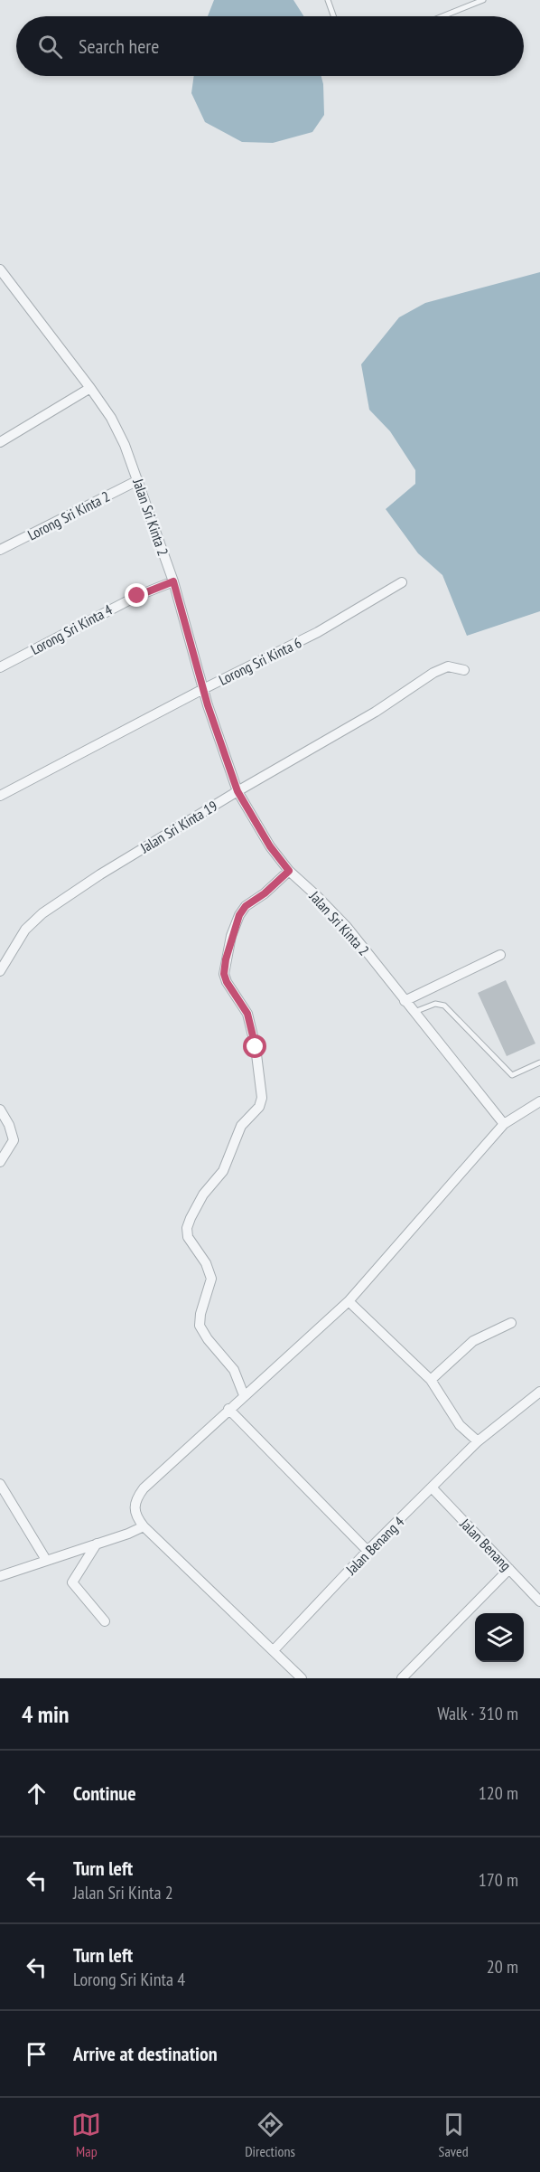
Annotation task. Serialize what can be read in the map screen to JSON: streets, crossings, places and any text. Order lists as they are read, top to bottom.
{
  "streets": {
    "street": [
      "Lorong Sri Kinta 2",
      "Jalan Sri Kinta 2",
      "Lorong Sri Kinta 4",
      "Lorong Sri Kinta 6",
      "Jalan Sri Kinta 19",
      "Jalan Benang",
      "Jalan Benang 4"
    ]
  },
  "crossings": [
    ["Lorong Sri Kinta 2", "Jalan Sri Kinta 2"],
    ["Jalan Sri Kinta 2", "Lorong Sri Kinta 4"],
    ["Jalan Sri Kinta 2", "Lorong Sri Kinta 6"],
    ["Jalan Sri Kinta 2", "Jalan Sri Kinta 19"],
    ["Jalan Benang", "Jalan Benang 4"]
  ],
  "page": {
    "search": "Search here",
    "heading": ["4 min", "Walk · 310 m"],
    "list": [
      ["Continue", "120 m"],
      ["Turn left", "Jalan Sri Kinta 2", "170 m"],
      ["Turn left", "Lorong Sri Kinta 4", "20 m"],
      "Arrive at destination"
    ],
    "nav": ["Map", "Directions", "Saved"]
  }
}
